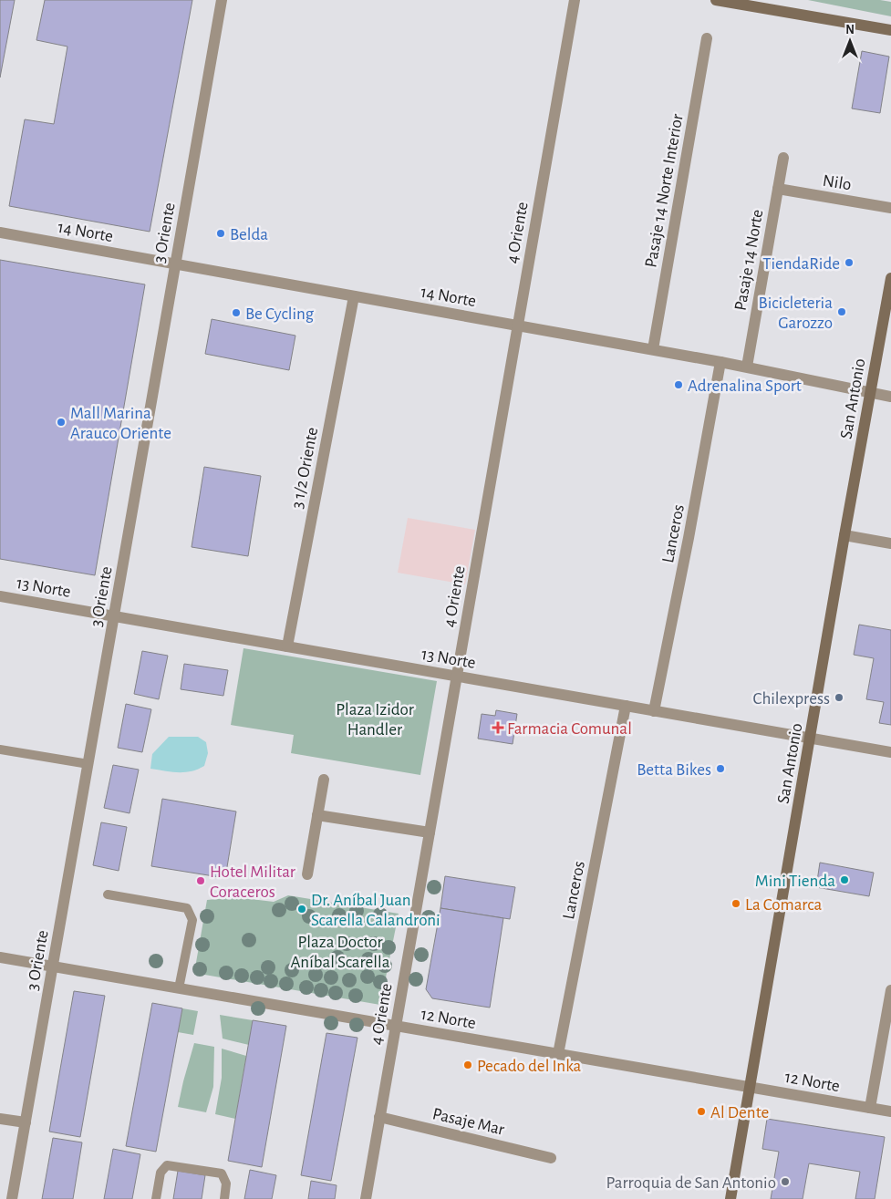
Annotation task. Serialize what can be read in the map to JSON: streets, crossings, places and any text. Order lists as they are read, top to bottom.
{
  "streets": {
    "main road": ["San Antonio"],
    "street": [
      "Nilo",
      "Pasaje 14 Norte Interior",
      "14 Norte",
      "3 Oriente",
      "4 Oriente",
      "Pasaje 14 Norte",
      "3 1/2 Oriente",
      "Lanceros",
      "13 Norte",
      "12 Norte",
      "Pasaje Mar"
    ]
  },
  "crossings": [
    ["Nilo", "Pasaje 14 Norte"],
    ["Pasaje 14 Norte Interior", "14 Norte"],
    ["14 Norte", "3 Oriente"],
    ["14 Norte", "4 Oriente"],
    ["14 Norte", "Pasaje 14 Norte"],
    ["14 Norte", "San Antonio"],
    ["14 Norte", "3 1/2 Oriente"],
    ["14 Norte", "Lanceros"],
    ["3 Oriente", "13 Norte"],
    ["3 Oriente", "12 Norte"],
    ["4 Oriente", "13 Norte"],
    ["4 Oriente", "12 Norte"],
    ["4 Oriente", "Pasaje Mar"],
    ["San Antonio", "13 Norte"],
    ["San Antonio", "12 Norte"],
    ["3 1/2 Oriente", "13 Norte"],
    ["Lanceros", "13 Norte"],
    ["Lanceros", "12 Norte"]
  ],
  "parks": ["Plaza Izidor Handler", "Plaza Doctor Aníbal Scarella"],
  "places": {
    "other": [
      "Belda",
      "TiendaRide",
      "Bicicleteria Garozzo",
      "Be Cycling",
      "Adrenalina Sport",
      "Mall Marina Arauco Oriente",
      "Chilexpress",
      "Betta Bikes",
      "Mini Tienda",
      "Hotel Militar Coraceros",
      "La Comarca",
      "Dr. Aníbal Juan Scarella Calandroni",
      "Pecado del Inka",
      "Al Dente",
      "Parroquia de San Antonio"
    ],
    "health": ["Farmacia Comunal"]
  },
  "north": "top"
}
